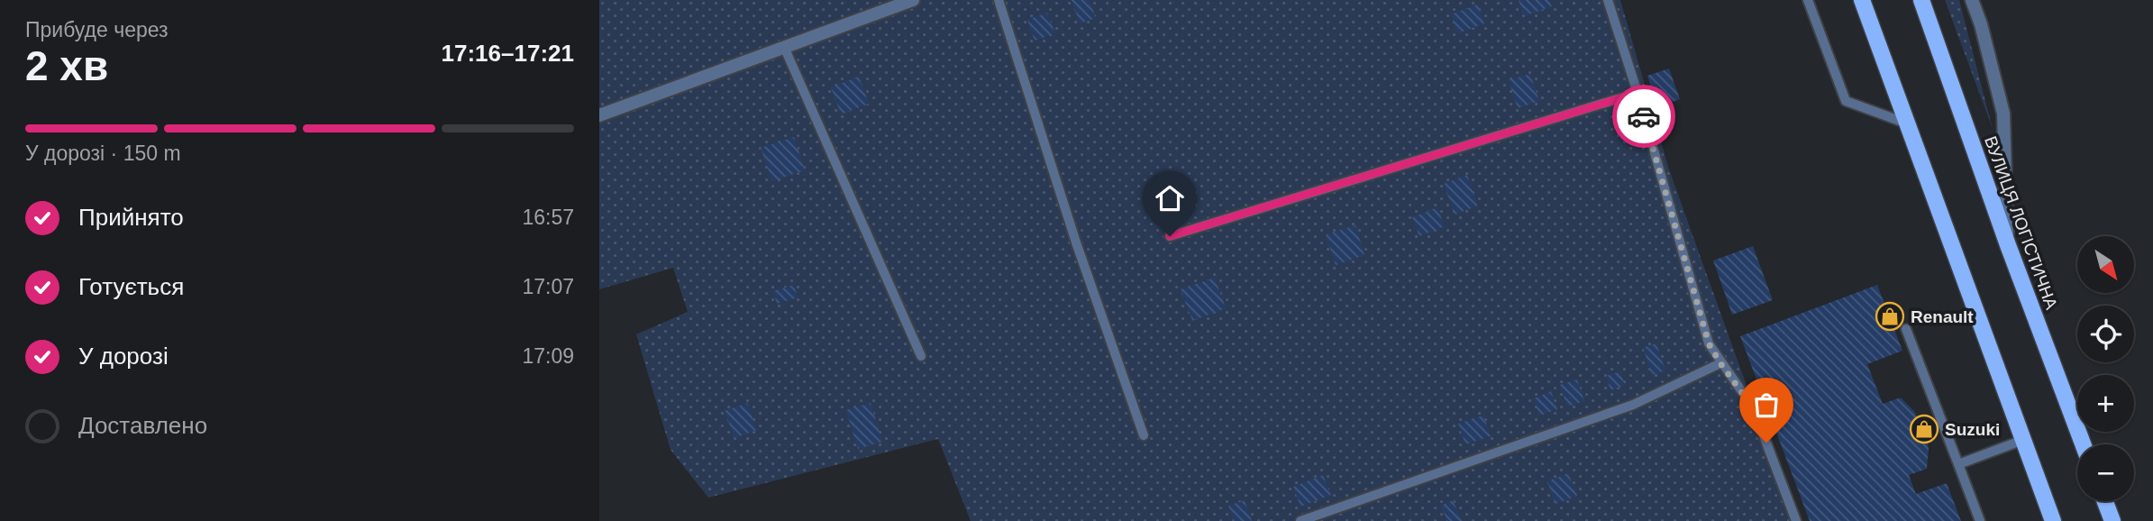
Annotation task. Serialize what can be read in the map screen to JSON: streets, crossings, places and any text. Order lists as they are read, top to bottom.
{
  "streets": {
    "main road": ["ВУЛИЦЯ ЛОГІСТИЧНА"]
  },
  "places": {
    "shop": ["Renault", "Suzuki"]
  },
  "north": "bottom right",
  "page": {
    "heading": ["2 хв", "Прибуде через", "17:16–17:21"],
    "bar": "У дорозі · 150 m",
    "list": [
      ["Прийнято", "16:57"],
      ["Готується", "17:07"],
      ["У дорозі", "17:09"],
      "Доставлено"
    ],
    "map_buttons": ["+", "−"]
  }
}
